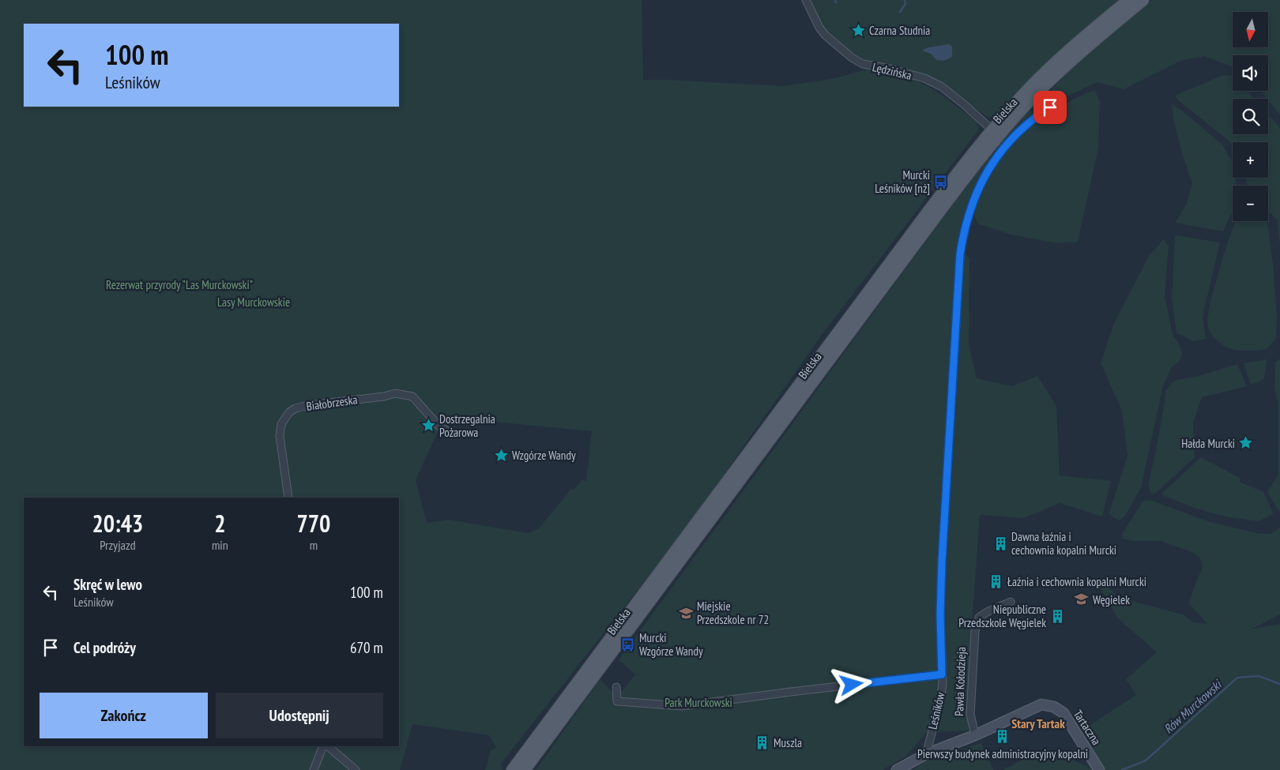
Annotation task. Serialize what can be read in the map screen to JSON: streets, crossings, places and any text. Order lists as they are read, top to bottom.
{
  "streets": {
    "main road": ["Bielska"],
    "street": [
      "Lędzińska",
      "Białobrzeska",
      "Pawła Kołodzieja",
      "Leśników",
      "Tartaczna"
    ]
  },
  "crossings": [
    ["Lędzińska", "Bielska"],
    ["Bielska", "Leśników"],
    ["Pawła Kołodzieja", "Tartaczna"]
  ],
  "districts": ["Stary Tartak"],
  "water": ["Rów Murckowski"],
  "parks": ["Rezerwat przyrody \"Las Murckowski\"", "Lasy Murckowskie", "Park Murckowski"],
  "places": {
    "place": [
      "Czarna Studnia",
      "Dostrzegalnia Pożarowa",
      "Hałda Murcki",
      "Wzgórze Wandy"
    ],
    "bus stop": ["Murcki Leśników [nż]", "Murcki Wzgórze Wandy"],
    "building": [
      "Dawna łaźnia i cechownia kopalni Murcki",
      "Łaźnia i cechownia kopalni Murcki",
      "Niepubliczne Przedszkole Węgielek",
      "Pierwszy budynek administracyjny kopalni",
      "Muszla"
    ],
    "school or university": ["Węgielek", "Miejskie Przedszkole nr 72"]
  },
  "north": "bottom",
  "page": {
    "map_buttons": ["+", "−"],
    "turn": ["100 m", "Leśników"],
    "eta": [
      "20:43",
      "Przyjazd",
      "2",
      "min",
      "770",
      "m"
    ],
    "list": [
      {
        "name": "Skręć w lewo",
        "note": "Leśników",
        "value": "100 m"
      },
      {
        "name": "Cel podróży",
        "value": "670 m"
      }
    ],
    "buttons": ["Zakończ", "Udostępnij"]
  }
}
